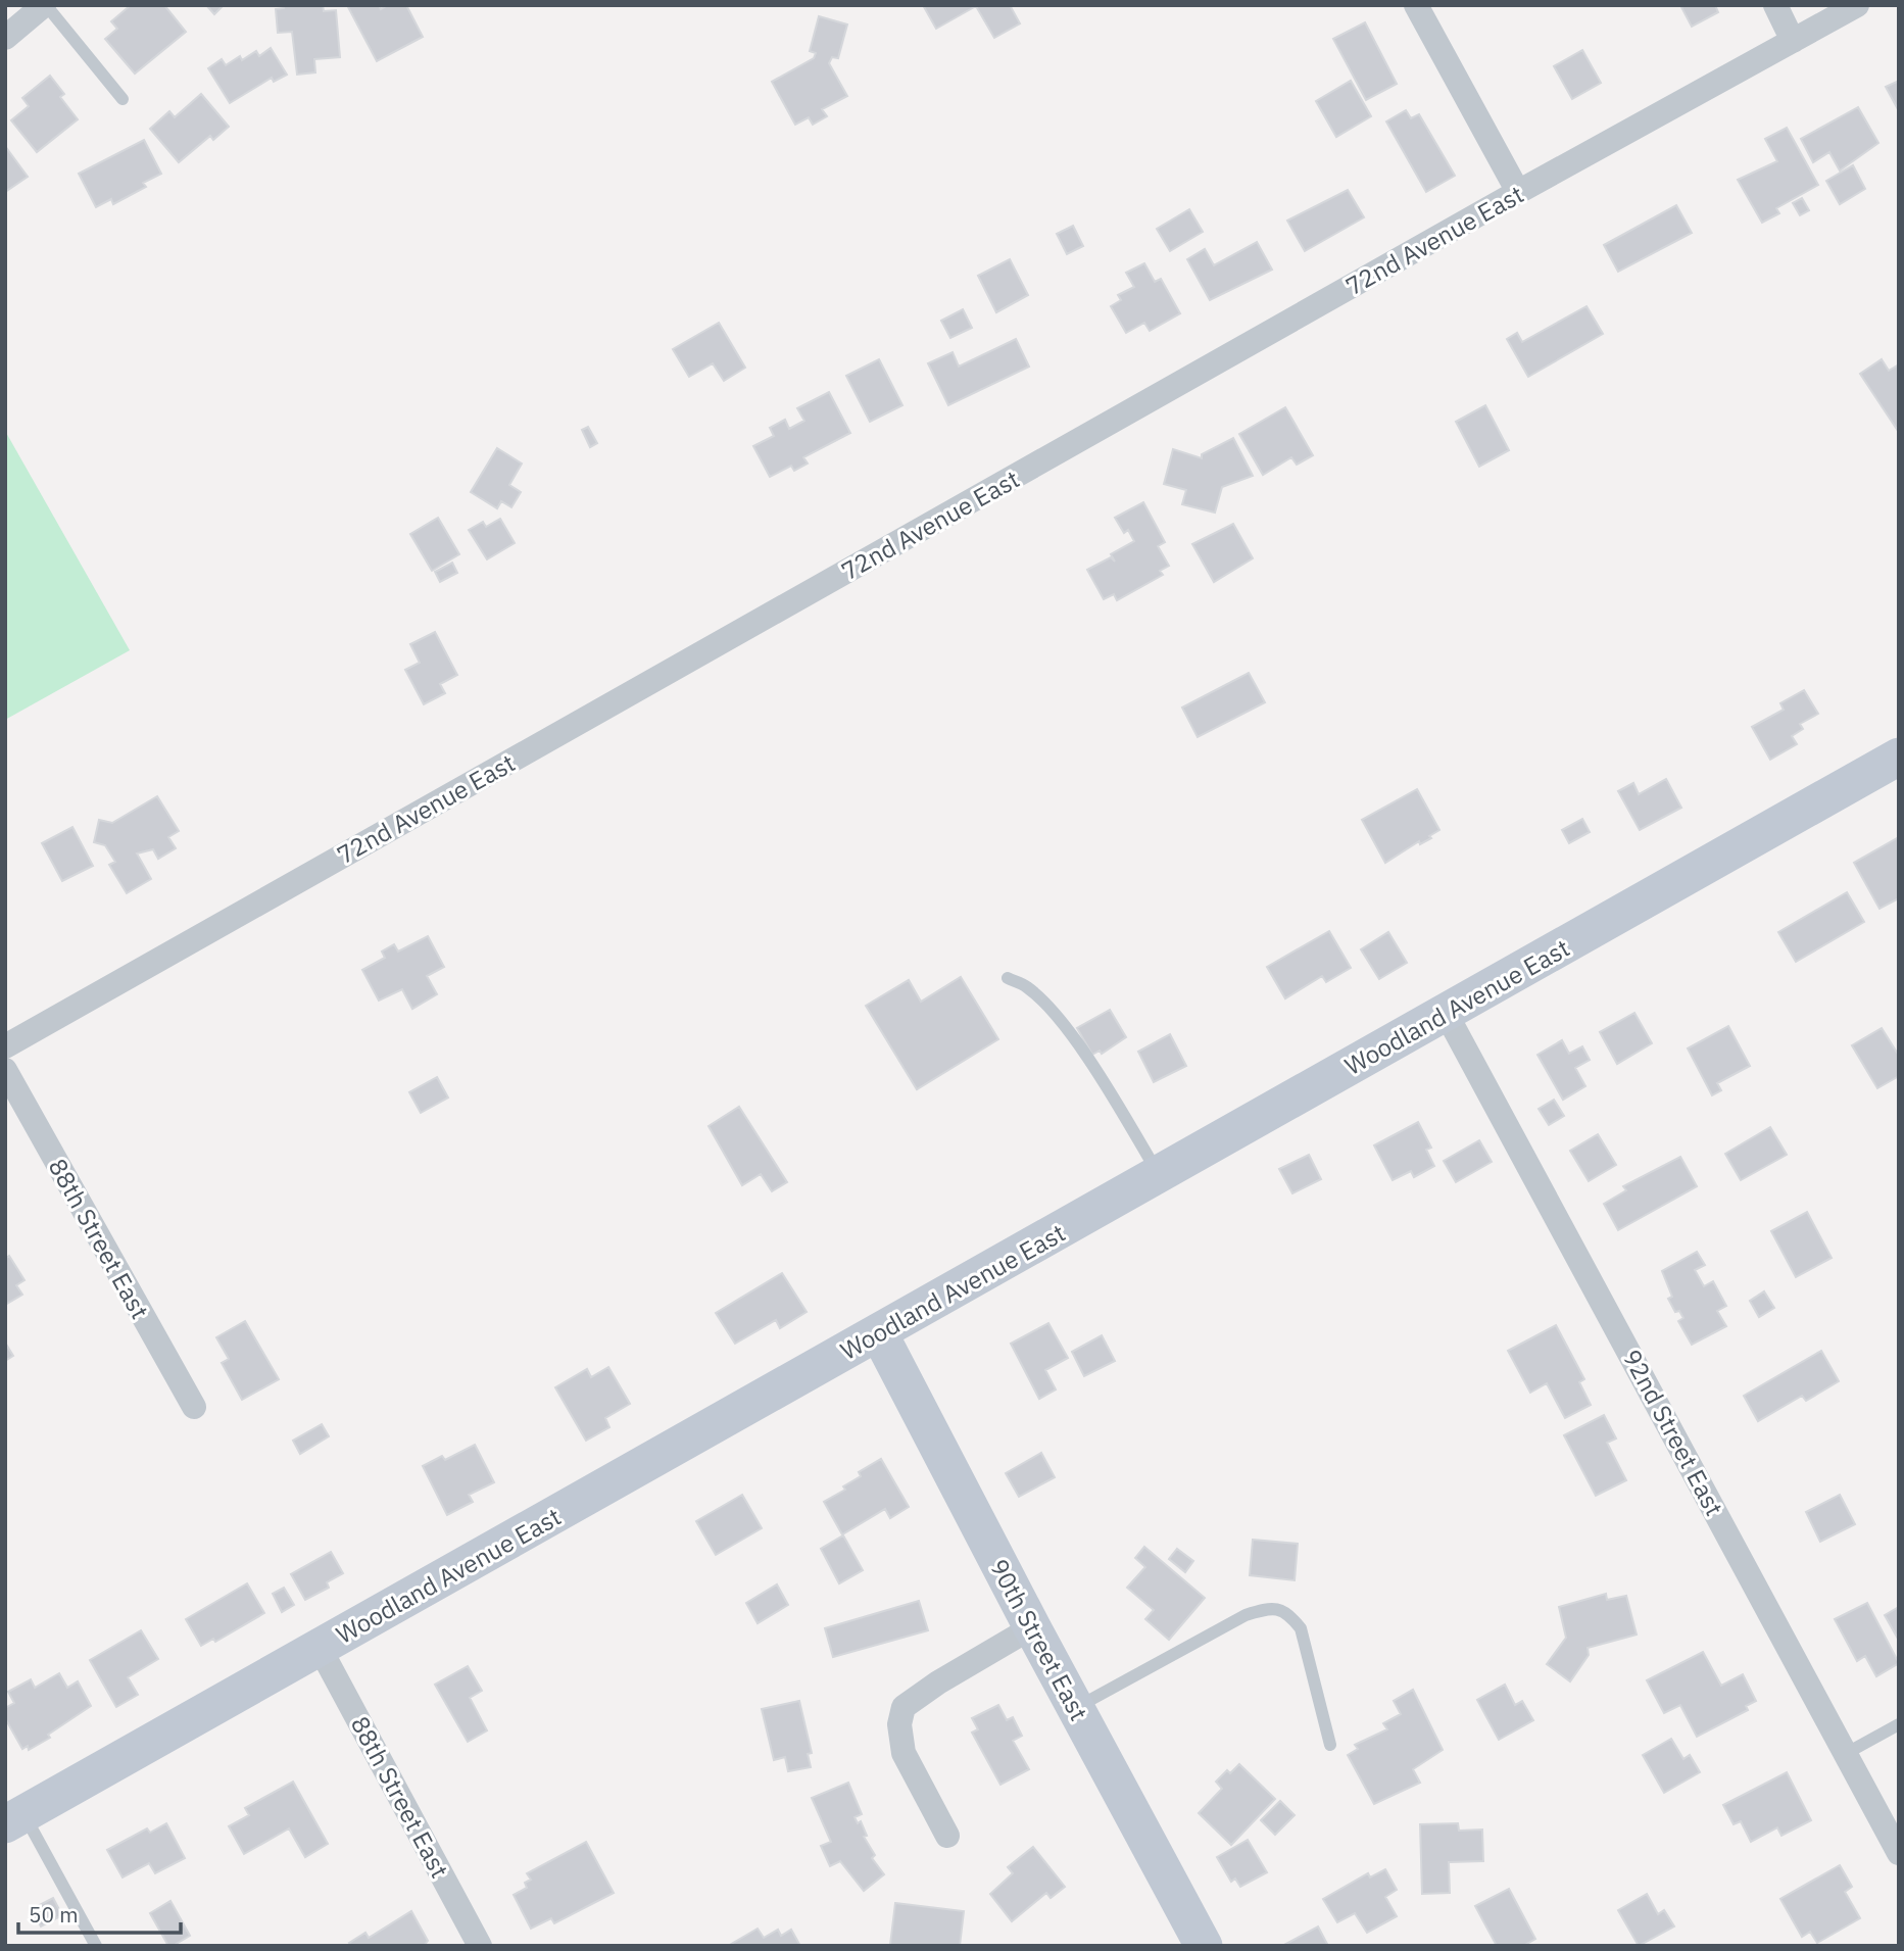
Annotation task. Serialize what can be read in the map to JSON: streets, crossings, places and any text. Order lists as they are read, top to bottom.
{
  "streets": {
    "street": [
      "72nd Avenue East",
      "Woodland Avenue East",
      "88th Street East",
      "92nd Street East",
      "90th Street East"
    ]
  },
  "crossings": [
    ["Woodland Avenue East", "88th Street East"],
    ["Woodland Avenue East", "92nd Street East"],
    ["Woodland Avenue East", "90th Street East"]
  ],
  "scale_bar": "50 m"
}
